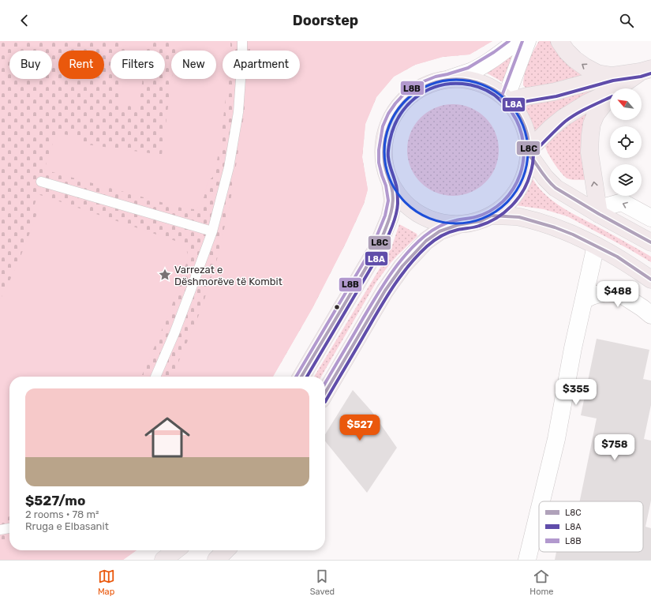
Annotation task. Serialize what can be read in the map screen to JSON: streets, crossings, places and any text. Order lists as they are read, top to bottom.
{
  "places": {
    "place": ["Varrezat e Dëshmorëve të Kombit"]
  },
  "lines": ["transit line L8B", "transit line L8A", "transit line L8C"],
  "legend": ["L8C", "L8A", "L8B"],
  "north": "top left",
  "page": {
    "header": "Doorstep",
    "chip": [
      "Buy",
      "Rent",
      "Filters",
      "New",
      "Apartment"
    ],
    "price": [
      "$488",
      "$355",
      "$527",
      "$758"
    ],
    "list": [
      {
        "name": "$527/mo",
        "note": "2 rooms · 78 m² · Rruga e Elbasanit"
      }
    ],
    "tabs": ["Map", "Saved", "Home"]
  }
}
